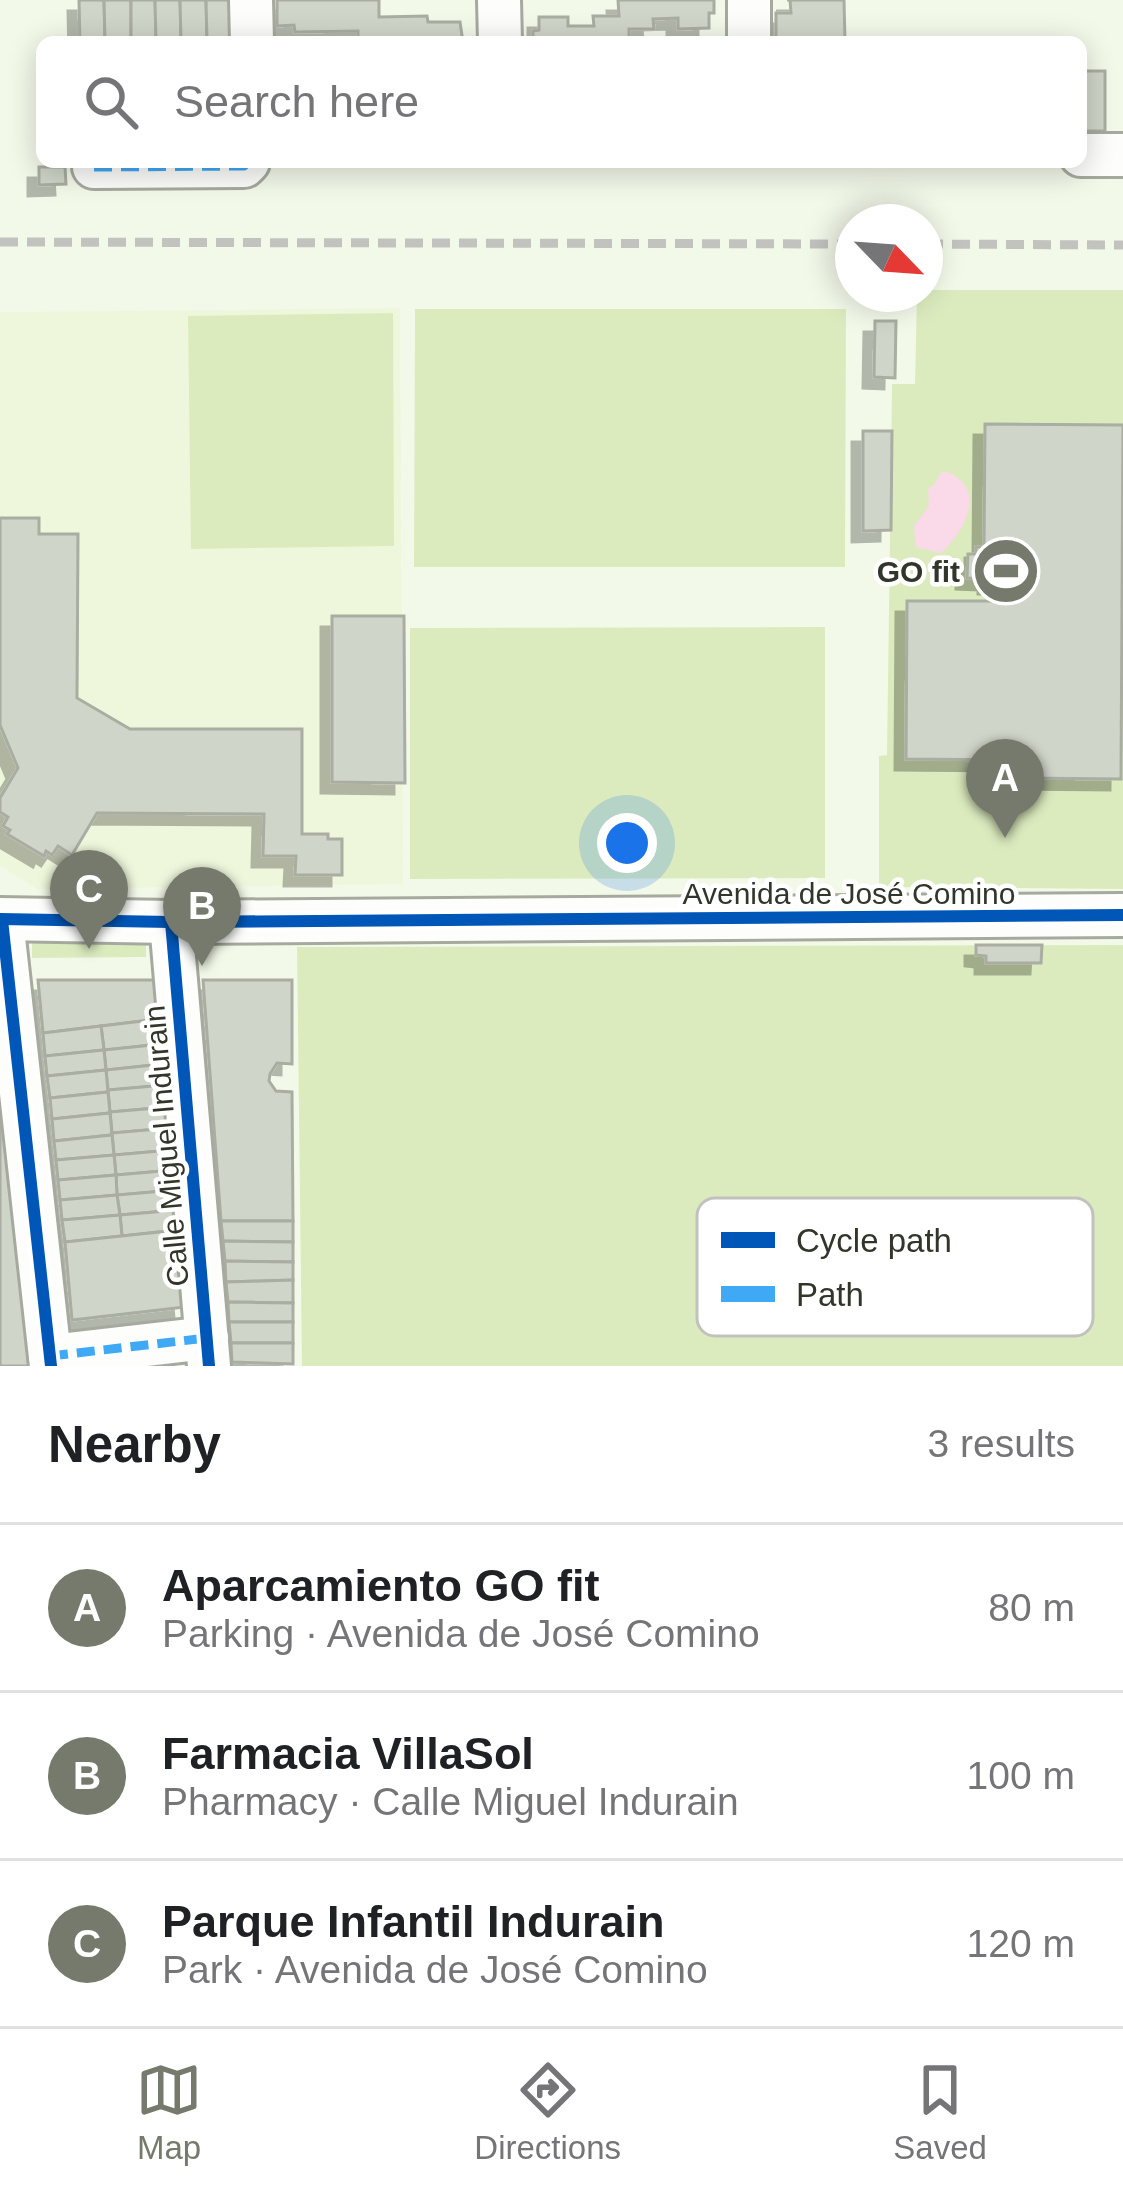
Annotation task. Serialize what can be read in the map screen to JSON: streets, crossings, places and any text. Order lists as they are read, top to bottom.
{
  "streets": {
    "street": ["Avenida de José Comino", "Calle Miguel Indurain"]
  },
  "crossings": [
    ["Avenida de José Comino", "Calle Miguel Indurain"]
  ],
  "places": {
    "sports": ["GO fit"]
  },
  "legend": ["Cycle path", "Path"],
  "north": "bottom right",
  "page": {
    "search": "Search here",
    "pins": ["A", "C", "B"],
    "heading": ["Nearby", "3 results"],
    "list": [
      {
        "mark": "A",
        "name": "Aparcamiento GO fit",
        "note": "Parking · Avenida de José Comino",
        "value": "80 m"
      },
      {
        "mark": "B",
        "name": "Farmacia VillaSol",
        "note": "Pharmacy · Calle Miguel Indurain",
        "value": "100 m"
      },
      {
        "mark": "C",
        "name": "Parque Infantil Indurain",
        "note": "Park · Avenida de José Comino",
        "value": "120 m"
      }
    ],
    "nav": ["Map", "Directions", "Saved"]
  }
}
